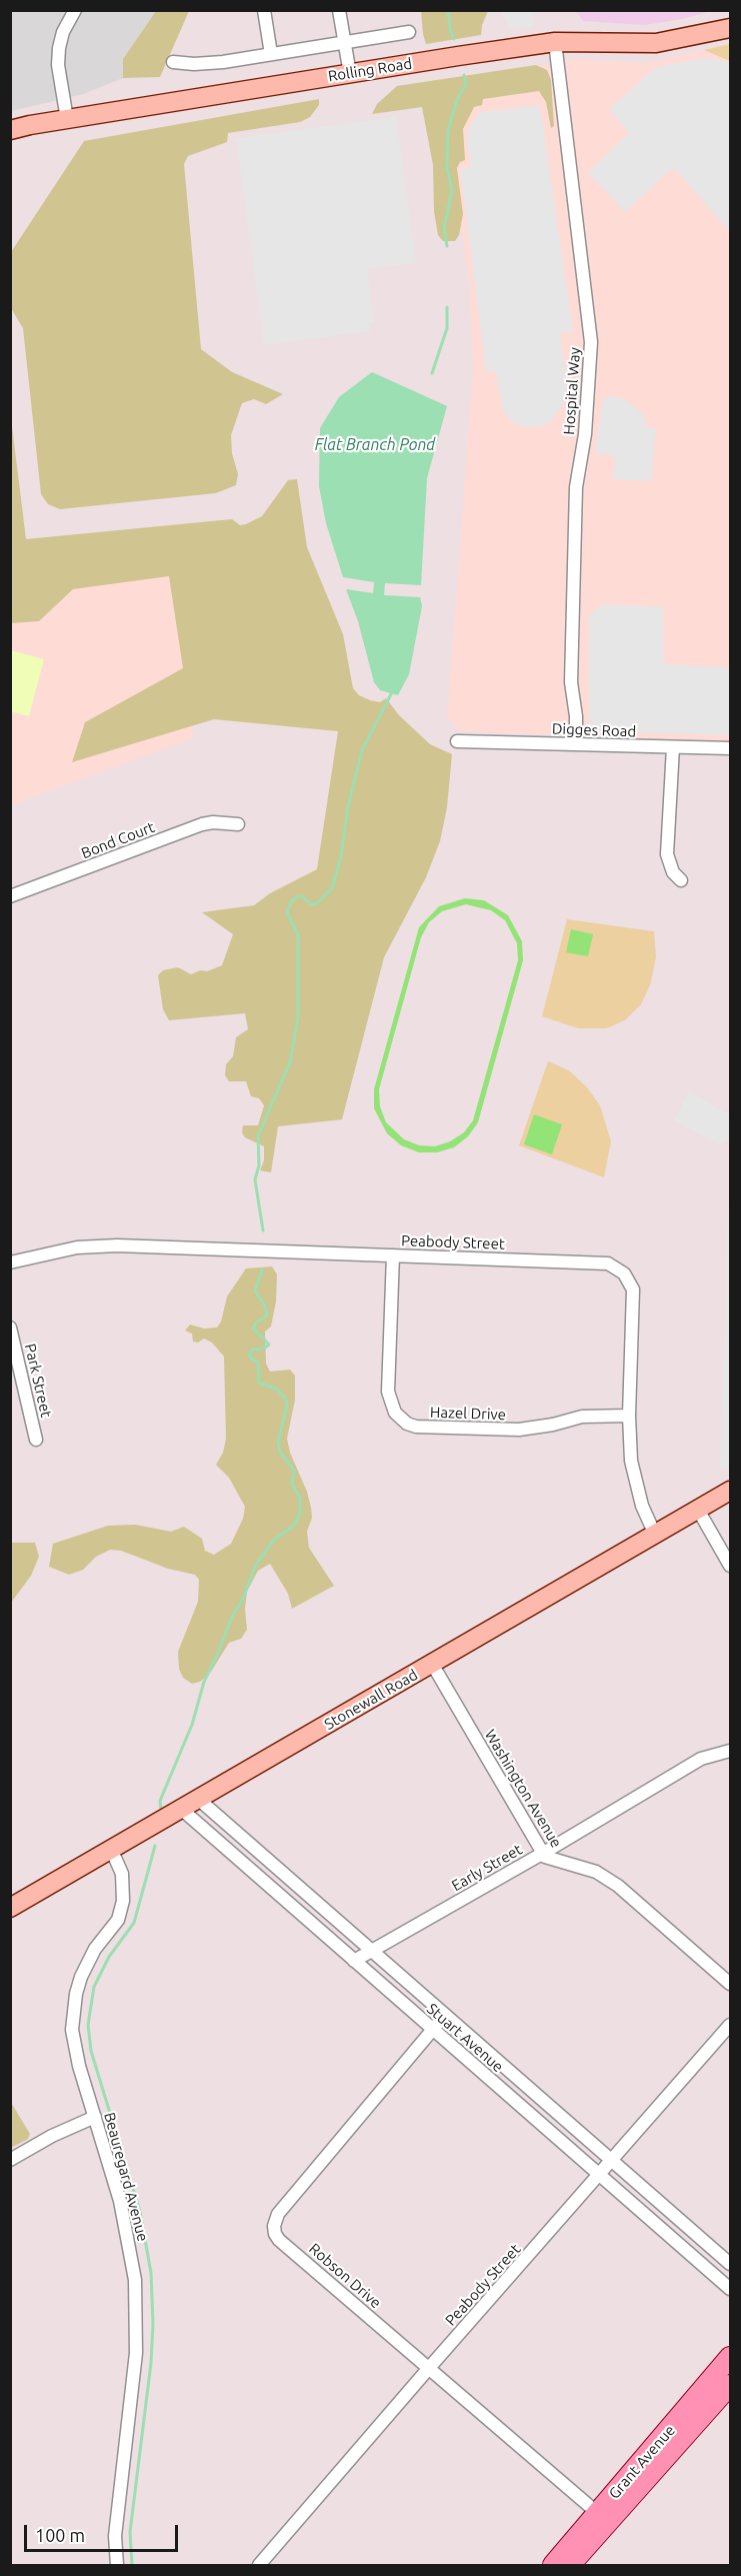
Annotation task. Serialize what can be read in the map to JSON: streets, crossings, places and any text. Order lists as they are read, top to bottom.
{
  "streets": {
    "main road": ["Grant Avenue"],
    "street": [
      "Rolling Road",
      "Hospital Way",
      "Digges Road",
      "Bond Court",
      "Peabody Street",
      "Park Street",
      "Hazel Drive",
      "Stonewall Road",
      "Washington Avenue",
      "Early Street",
      "Stuart Avenue",
      "Beauregard Avenue",
      "Robson Drive"
    ]
  },
  "crossings": [
    ["Rolling Road", "Hospital Way"],
    ["Hospital Way", "Digges Road"],
    ["Peabody Street", "Hazel Drive"],
    ["Peabody Street", "Stonewall Road"],
    ["Peabody Street", "Stuart Avenue"],
    ["Peabody Street", "Robson Drive"],
    ["Stonewall Road", "Washington Avenue"],
    ["Stonewall Road", "Stuart Avenue"],
    ["Stonewall Road", "Beauregard Avenue"],
    ["Washington Avenue", "Early Street"],
    ["Early Street", "Stuart Avenue"],
    ["Stuart Avenue", "Robson Drive"],
    ["Robson Drive", "Grant Avenue"]
  ],
  "water": ["Flat Branch Pond"],
  "scale_bar": "100 m"
}
